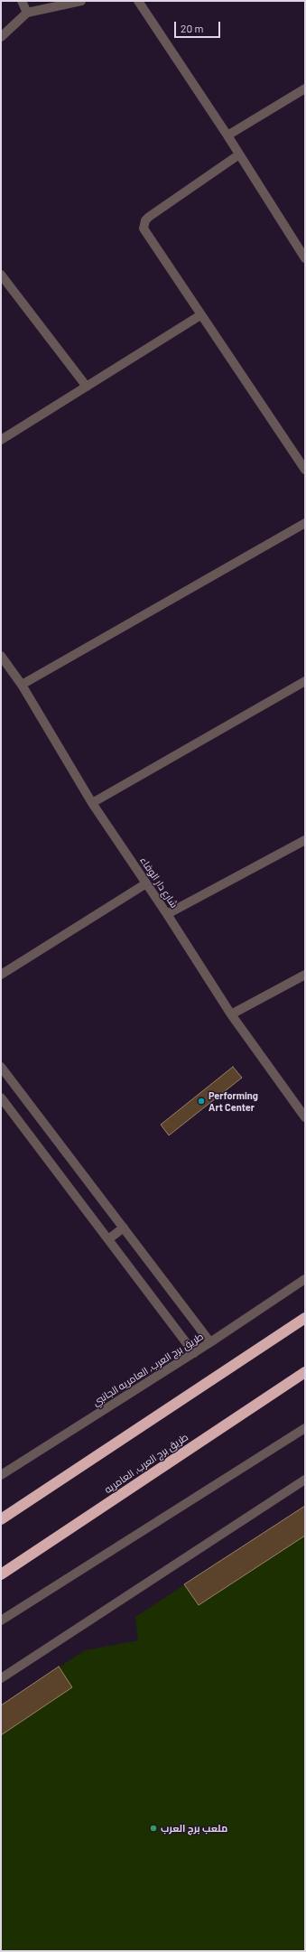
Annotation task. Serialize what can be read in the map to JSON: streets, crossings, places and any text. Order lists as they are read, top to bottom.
{
  "streets": {
    "highway": ["طريق برج العرب, العامريه"],
    "street": ["شارع دار الوفاء", "طريق برج العرب, العامريه الجانبي"]
  },
  "places": ["Performing Art Center", "ملعب برج العرب"],
  "scale_bar": "20 m"
}
